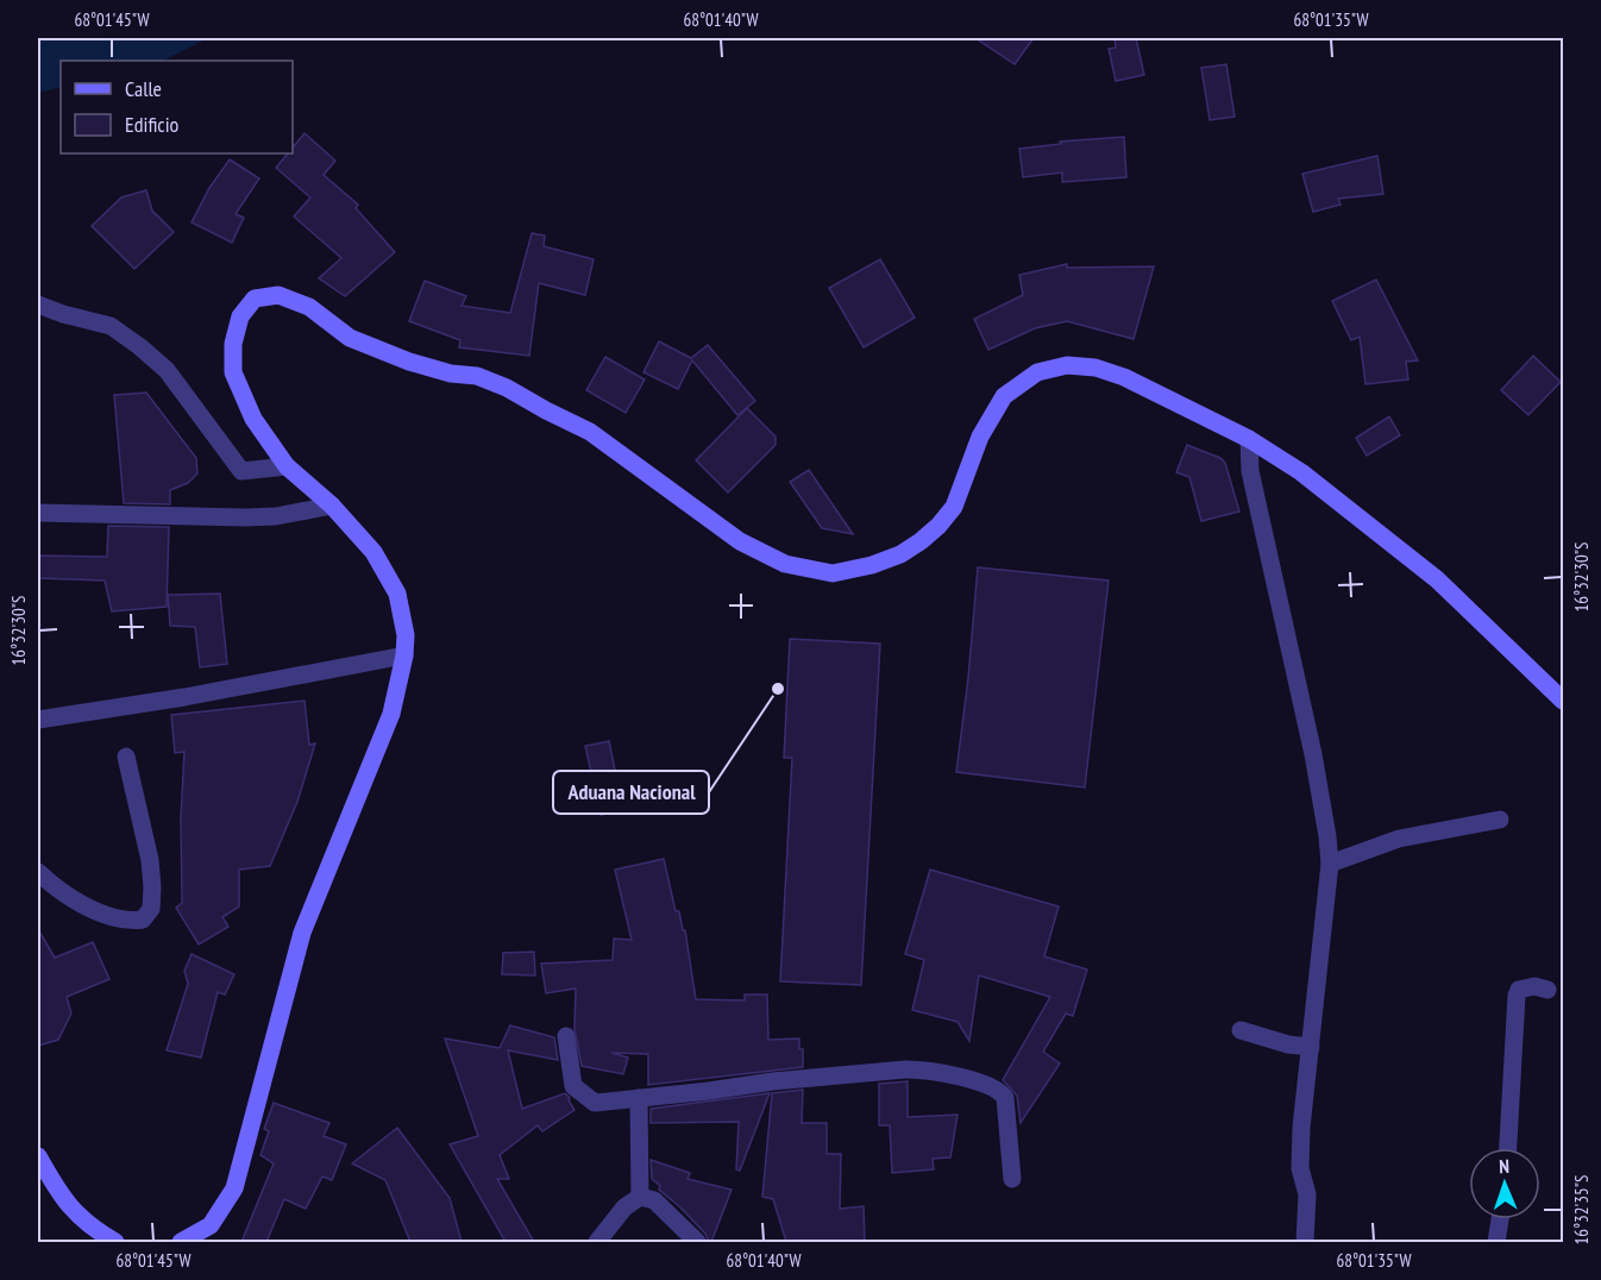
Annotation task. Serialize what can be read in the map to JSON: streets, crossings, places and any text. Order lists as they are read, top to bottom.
{
  "places": ["Aduana Nacional"],
  "legend": ["Calle", "Edificio"],
  "north": "top",
  "coordinates": [
    "68°01'45\"W",
    "68°01'40\"W",
    "68°01'35\"W",
    "16°32'30\"S",
    "16°32'35\"S"
  ]
}
